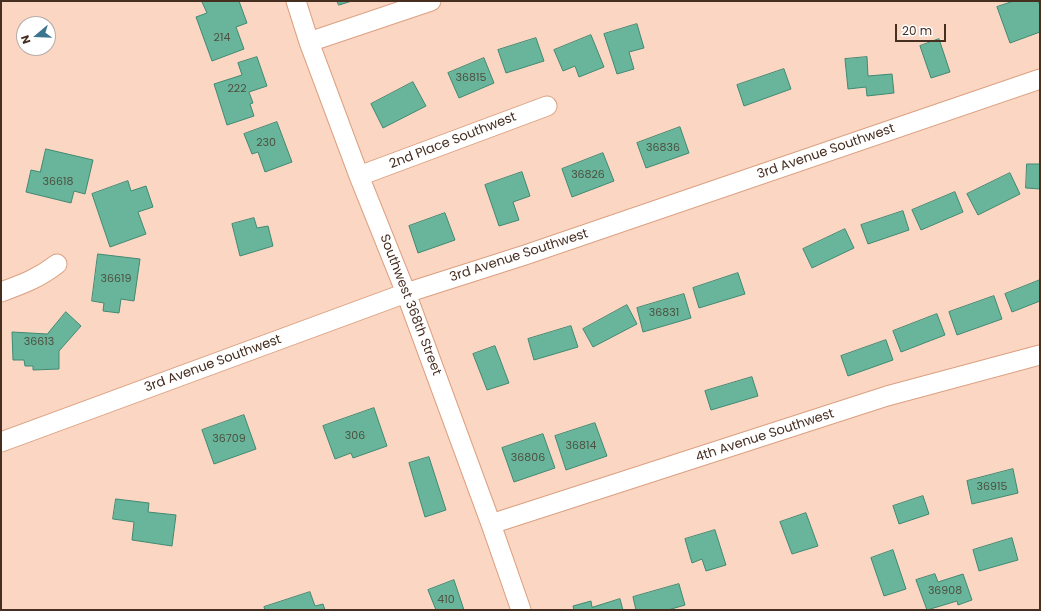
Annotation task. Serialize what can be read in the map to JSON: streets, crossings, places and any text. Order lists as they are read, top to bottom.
{
  "streets": {
    "street": [
      "2nd Place Southwest",
      "3rd Avenue Southwest",
      "Southwest 368th Street",
      "4th Avenue Southwest"
    ]
  },
  "crossings": [
    ["2nd Place Southwest", "Southwest 368th Street"],
    ["3rd Avenue Southwest", "Southwest 368th Street"],
    ["Southwest 368th Street", "4th Avenue Southwest"]
  ],
  "house_numbers": [
    "214",
    "36815",
    "222",
    "230",
    "36836",
    "36826",
    "36618",
    "36619",
    "36831",
    "36613",
    "306",
    "36709",
    "36814",
    "36806",
    "36915",
    "36908",
    "410"
  ],
  "scale_bar": "20 m",
  "north": "left"
}
